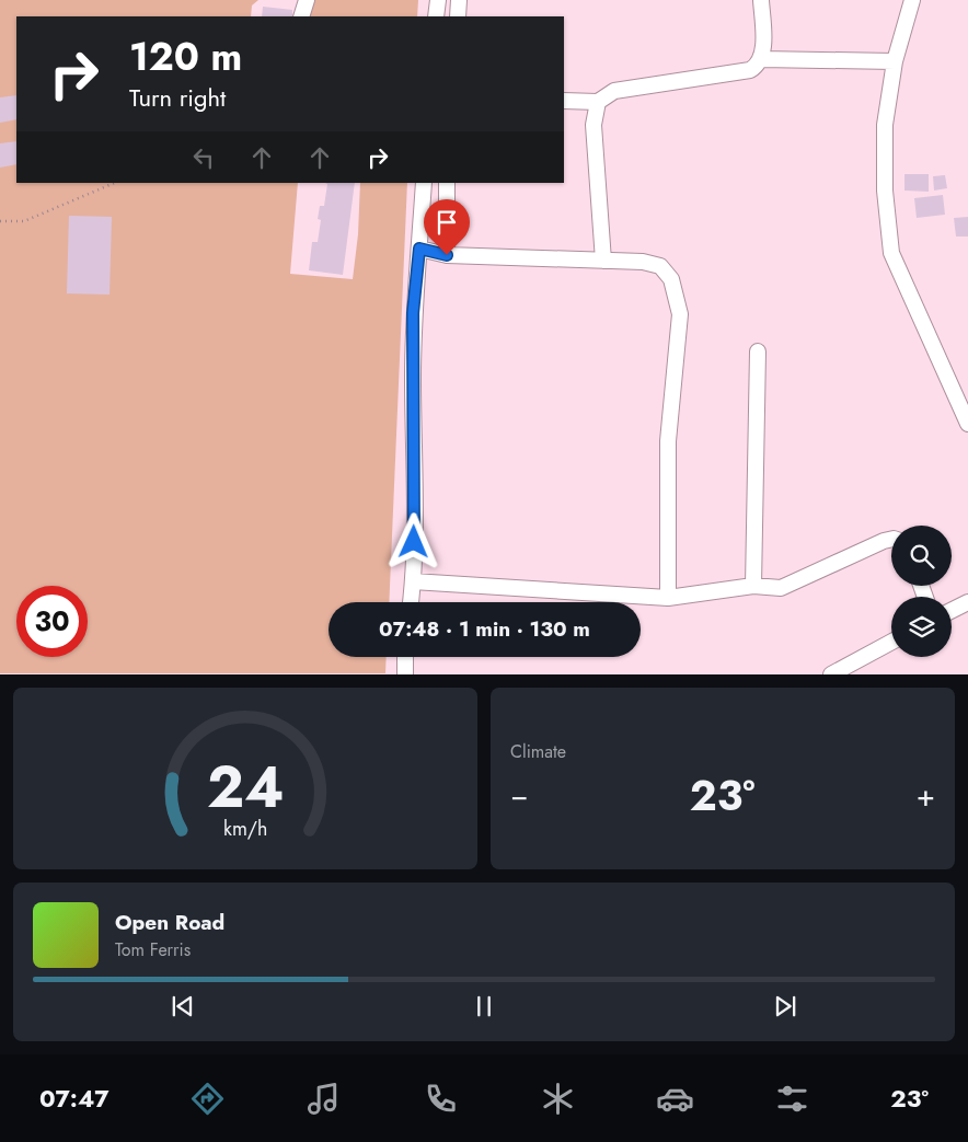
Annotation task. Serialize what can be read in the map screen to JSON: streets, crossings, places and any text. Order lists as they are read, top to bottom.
{
  "page": {
    "turn": ["120 m", "Turn right"],
    "limit": "30",
    "trip": "07:48 · 1 min · 130 m",
    "tile": "Climate",
    "heat": ["−", "23°", "+"],
    "song": ["Open Road", "Tom Ferris"],
    "tabs": ["07:47", "23°"],
    "gauge": ["24", "km/h"]
  }
}
